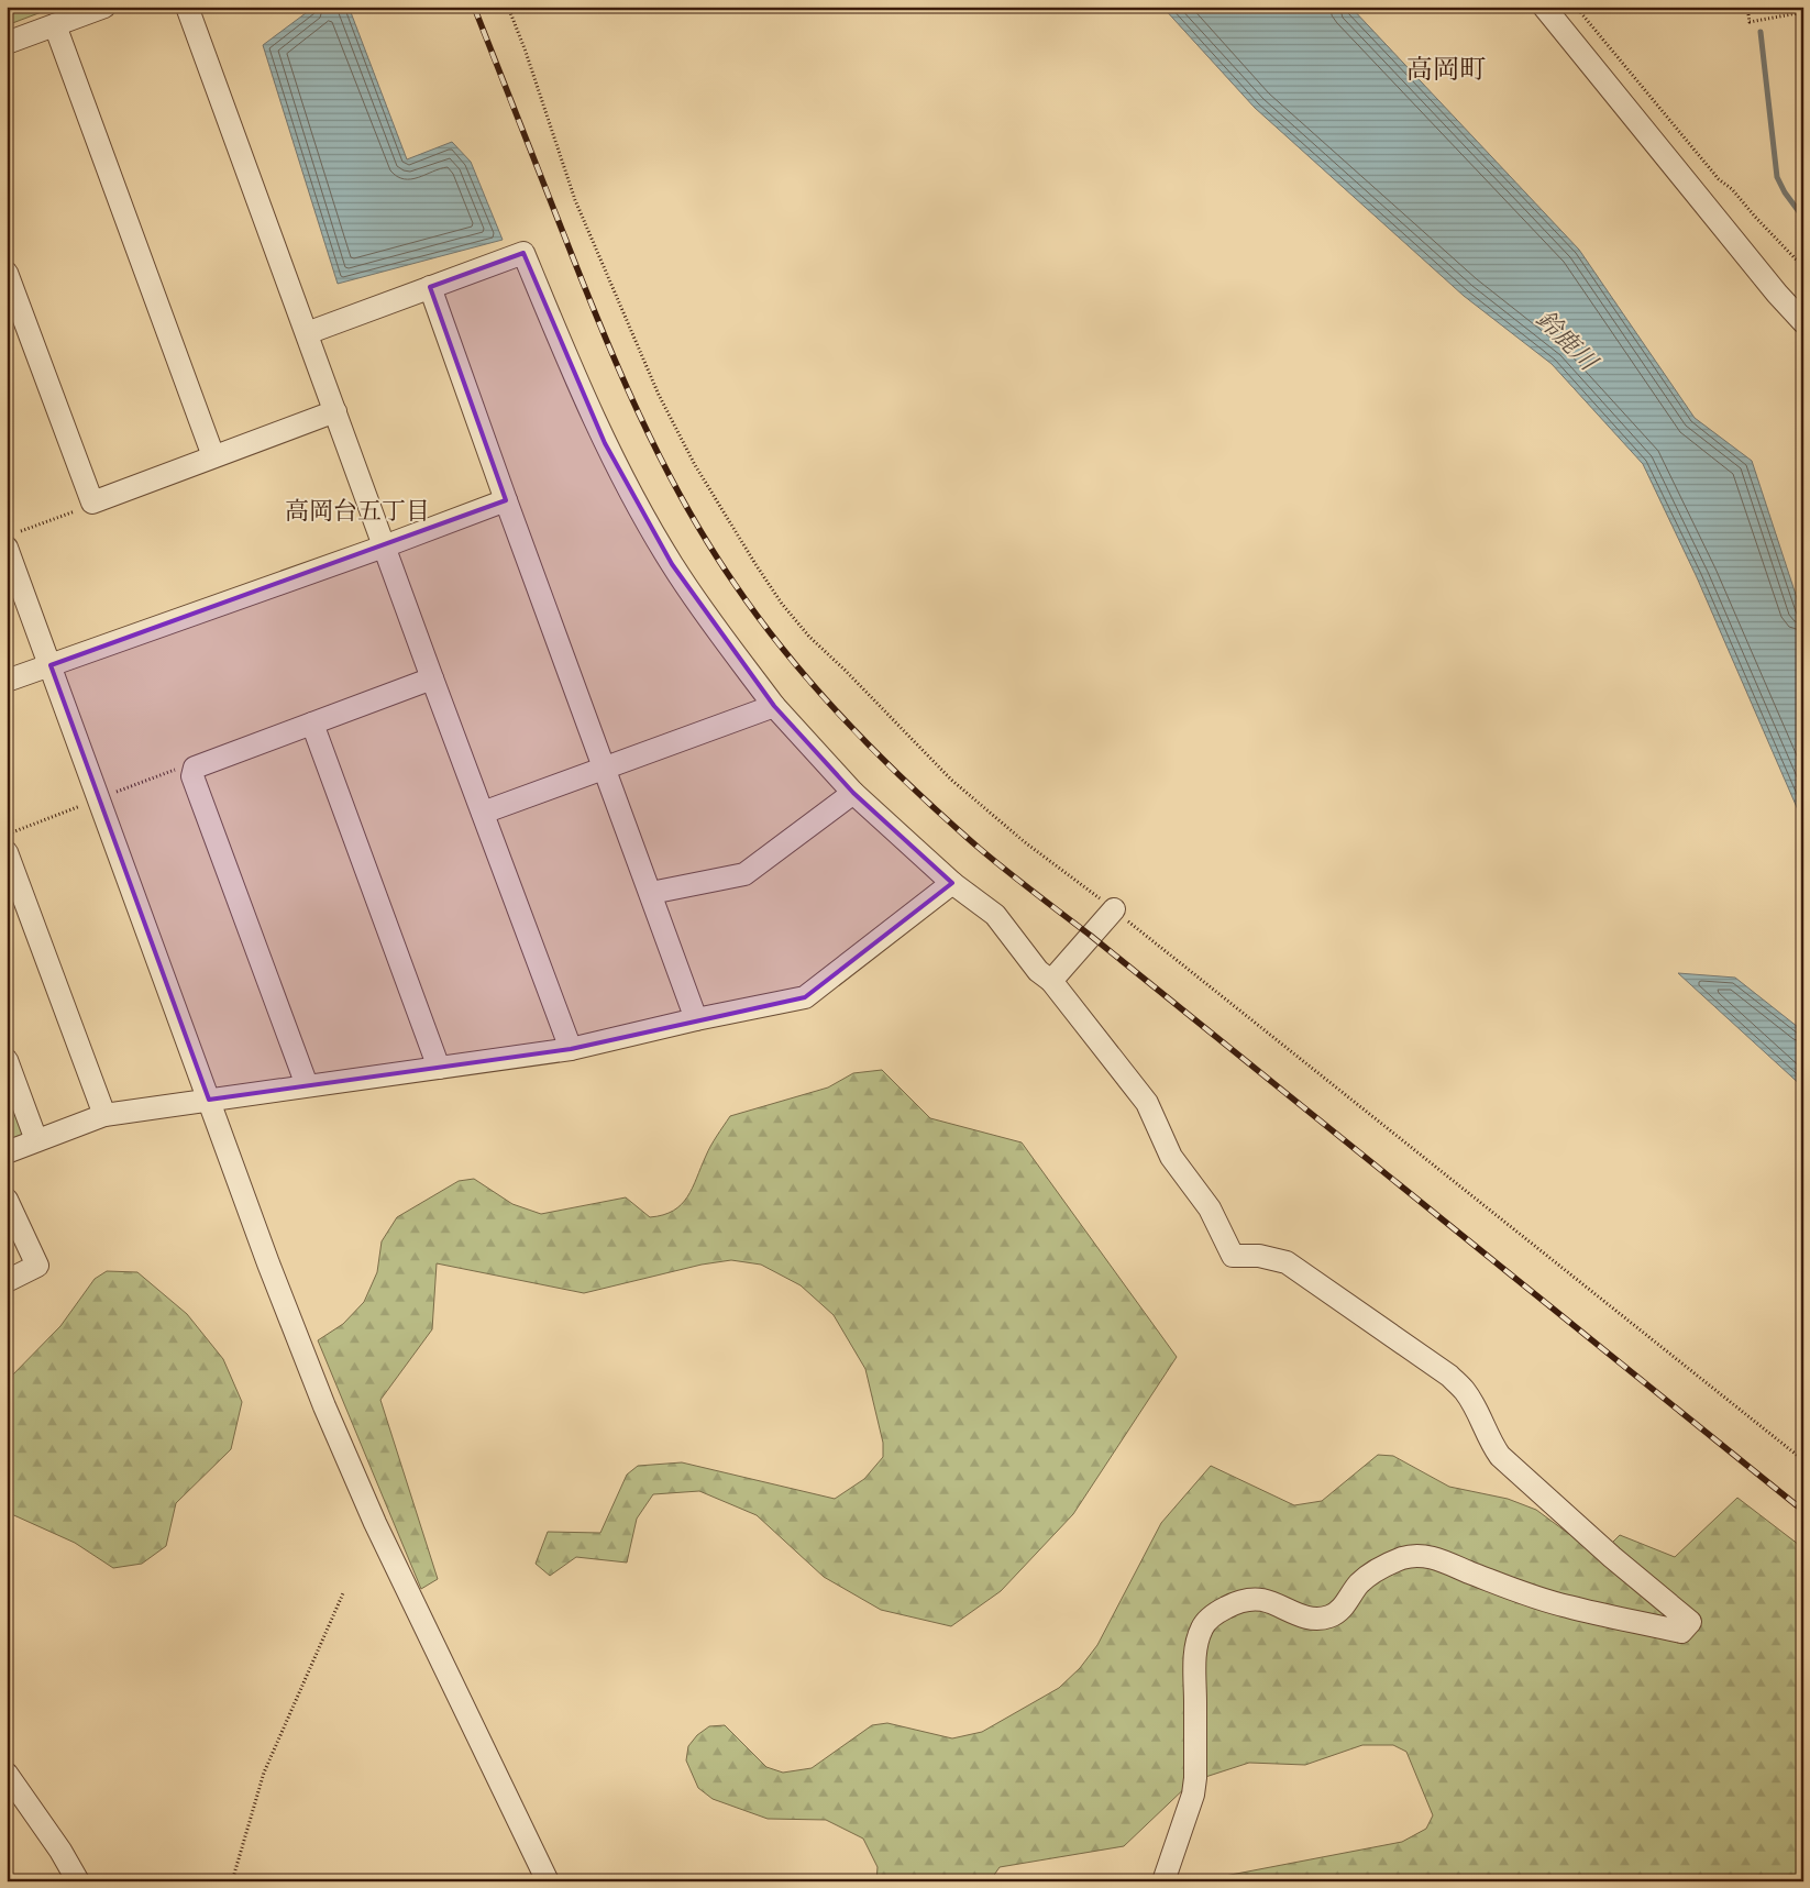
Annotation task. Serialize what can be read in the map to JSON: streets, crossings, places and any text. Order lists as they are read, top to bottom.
{
  "districts": ["高岡町", "高岡台五丁目"],
  "water": ["鈴鹿川"]
}
